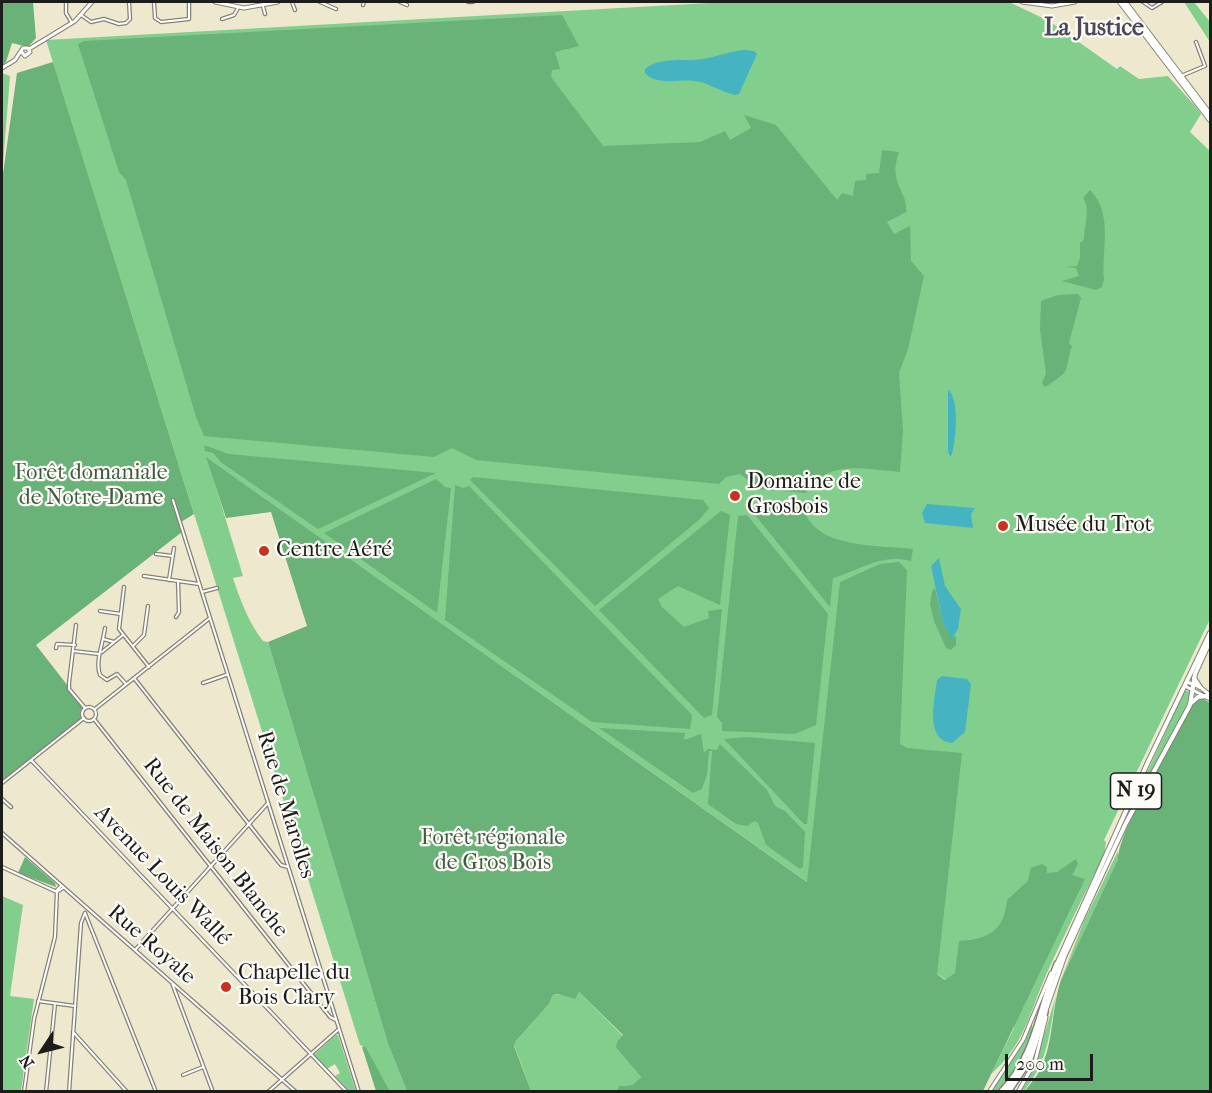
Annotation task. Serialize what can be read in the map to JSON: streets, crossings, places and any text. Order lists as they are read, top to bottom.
{
  "streets": {
    "highway": ["N 19"],
    "street": [
      "Rue de Marolles",
      "Rue de Maison Blanche",
      "Avenue Louis Wallé",
      "Rue Royale"
    ]
  },
  "crossings": [
    ["Rue de Marolles", "Rue de Maison Blanche"]
  ],
  "districts": ["La Justice"],
  "parks": ["Forêt domaniale de Notre-Dame", "Forêt régionale de Gros Bois"],
  "places": [
    "Domaine de Grosbois",
    "Musée du Trot",
    "Centre Aéré",
    "Chapelle du Bois Clary"
  ],
  "scale_bar": "200 m",
  "north": "bottom left"
}
